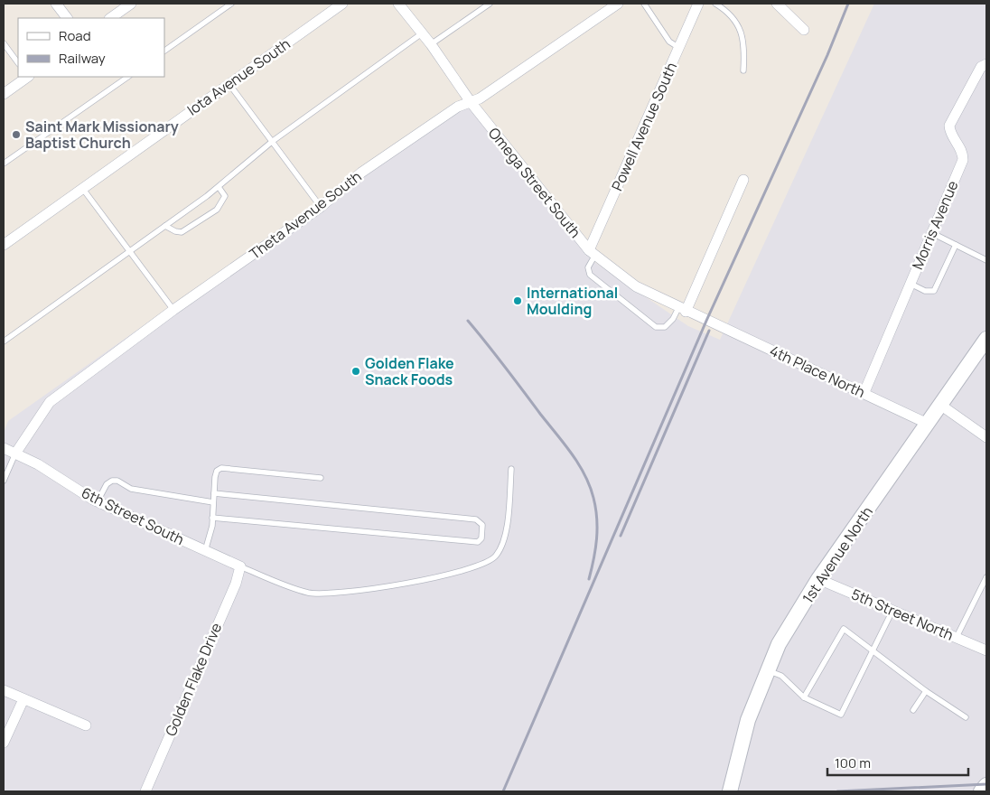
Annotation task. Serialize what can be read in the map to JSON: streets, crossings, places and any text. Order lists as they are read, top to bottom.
{
  "streets": {
    "street": [
      "Iota Avenue South",
      "Powell Avenue South",
      "Omega Street South",
      "Theta Avenue South",
      "Morris Avenue",
      "4th Place North",
      "6th Street South",
      "1st Avenue North",
      "5th Street North",
      "Golden Flake Drive"
    ]
  },
  "crossings": [
    ["Powell Avenue South", "Omega Street South"],
    ["Omega Street South", "Theta Avenue South"],
    ["Omega Street South", "4th Place North"],
    ["Theta Avenue South", "6th Street South"],
    ["Morris Avenue", "4th Place North"],
    ["4th Place North", "1st Avenue North"],
    ["6th Street South", "Golden Flake Drive"],
    ["1st Avenue North", "5th Street North"]
  ],
  "places": ["Saint Mark Missionary Baptist Church", "International Moulding", "Golden Flake Snack Foods"],
  "legend": ["Road", "Railway"],
  "scale_bar": "100 m"
}
